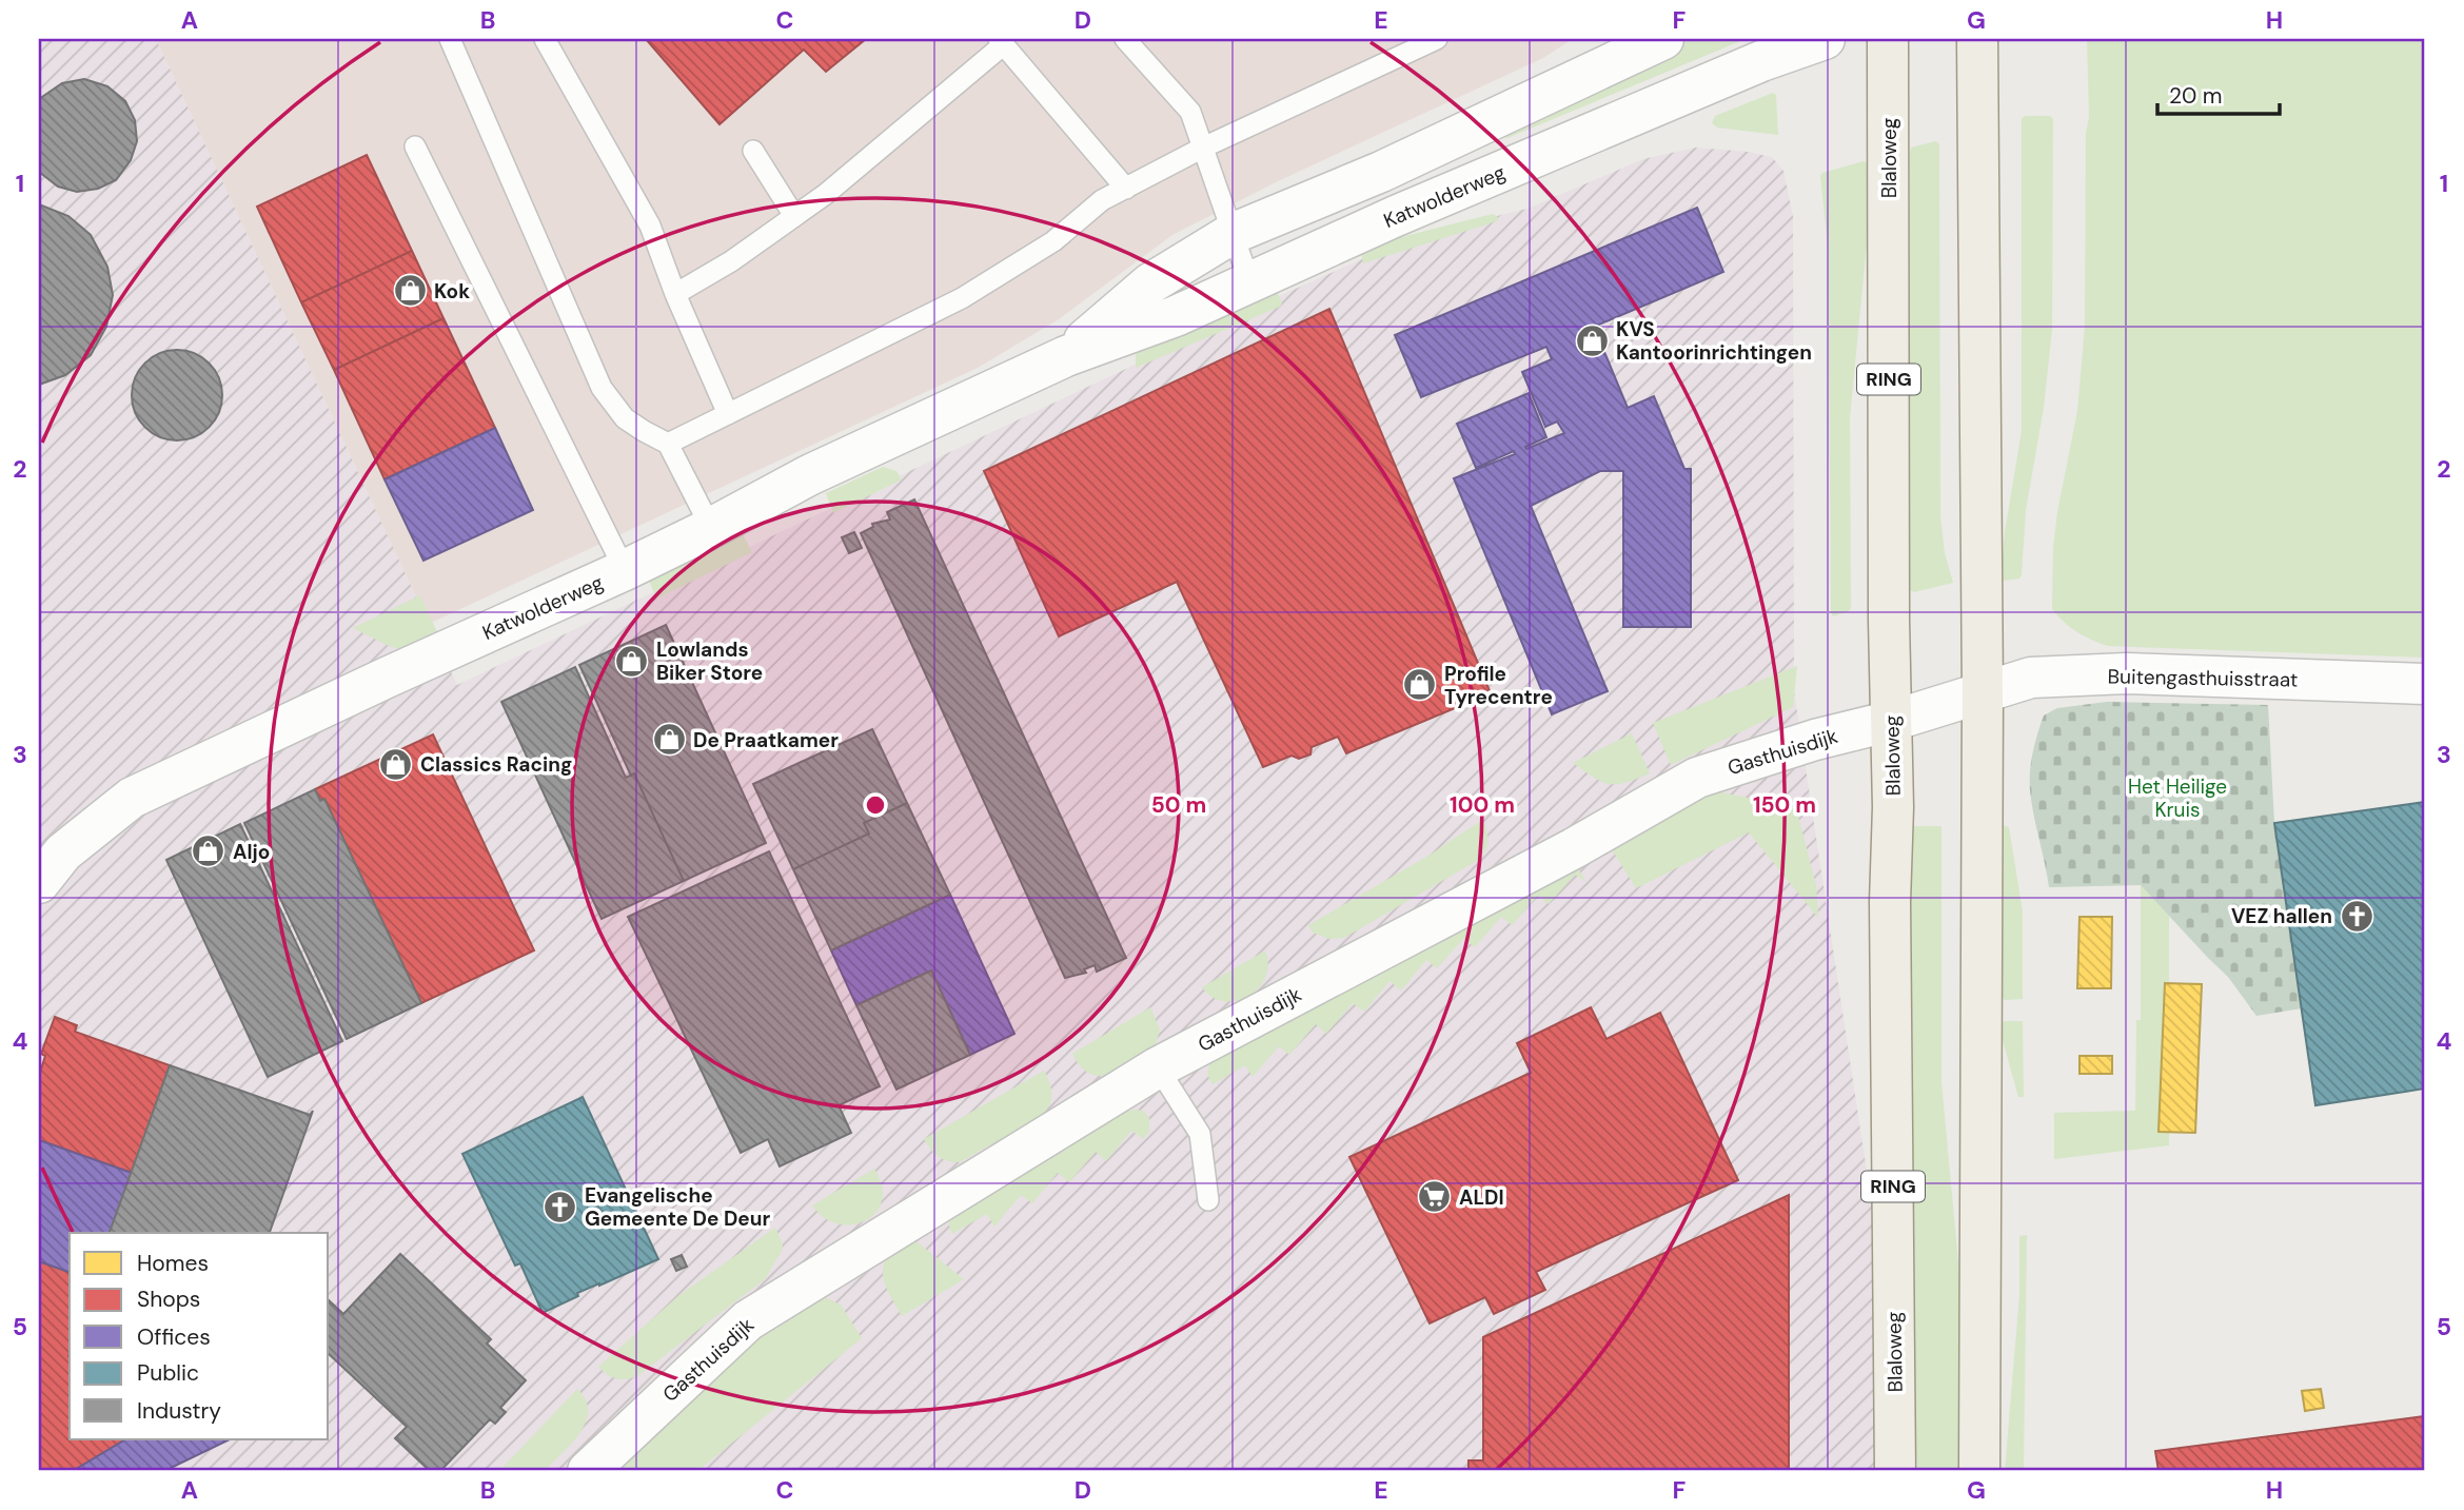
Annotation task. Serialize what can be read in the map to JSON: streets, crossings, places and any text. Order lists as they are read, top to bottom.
{
  "streets": {
    "main road": ["Blaloweg", "RING"],
    "street": ["Katwolderweg", "Buitengasthuisstraat", "Gasthuisdijk"]
  },
  "crossings": [
    ["Blaloweg", "Gasthuisdijk"],
    ["Buitengasthuisstraat", "Gasthuisdijk"]
  ],
  "parks": ["Het Heilige Kruis"],
  "places": {
    "shop": [
      "Kok",
      "KVS Kantoorinrichtingen",
      "Lowlands Biker Store",
      "Profile Tyrecentre",
      "De Praatkamer",
      "Classics Racing",
      "Aljo"
    ],
    "church": ["VEZ hallen", "Evangelische Gemeente De Deur"],
    "supermarket": ["ALDI"]
  },
  "legend": [
    "Homes",
    "Shops",
    "Offices",
    "Public",
    "Industry"
  ],
  "scale_bar": "20 m",
  "grid": {
    "columns": [
      "A",
      "B",
      "C",
      "D",
      "E",
      "F",
      "G",
      "H"
    ],
    "rows": [
      "1",
      "2",
      "3",
      "4",
      "5"
    ]
  },
  "rings": ["50 m", "100 m", "150 m"]
}
